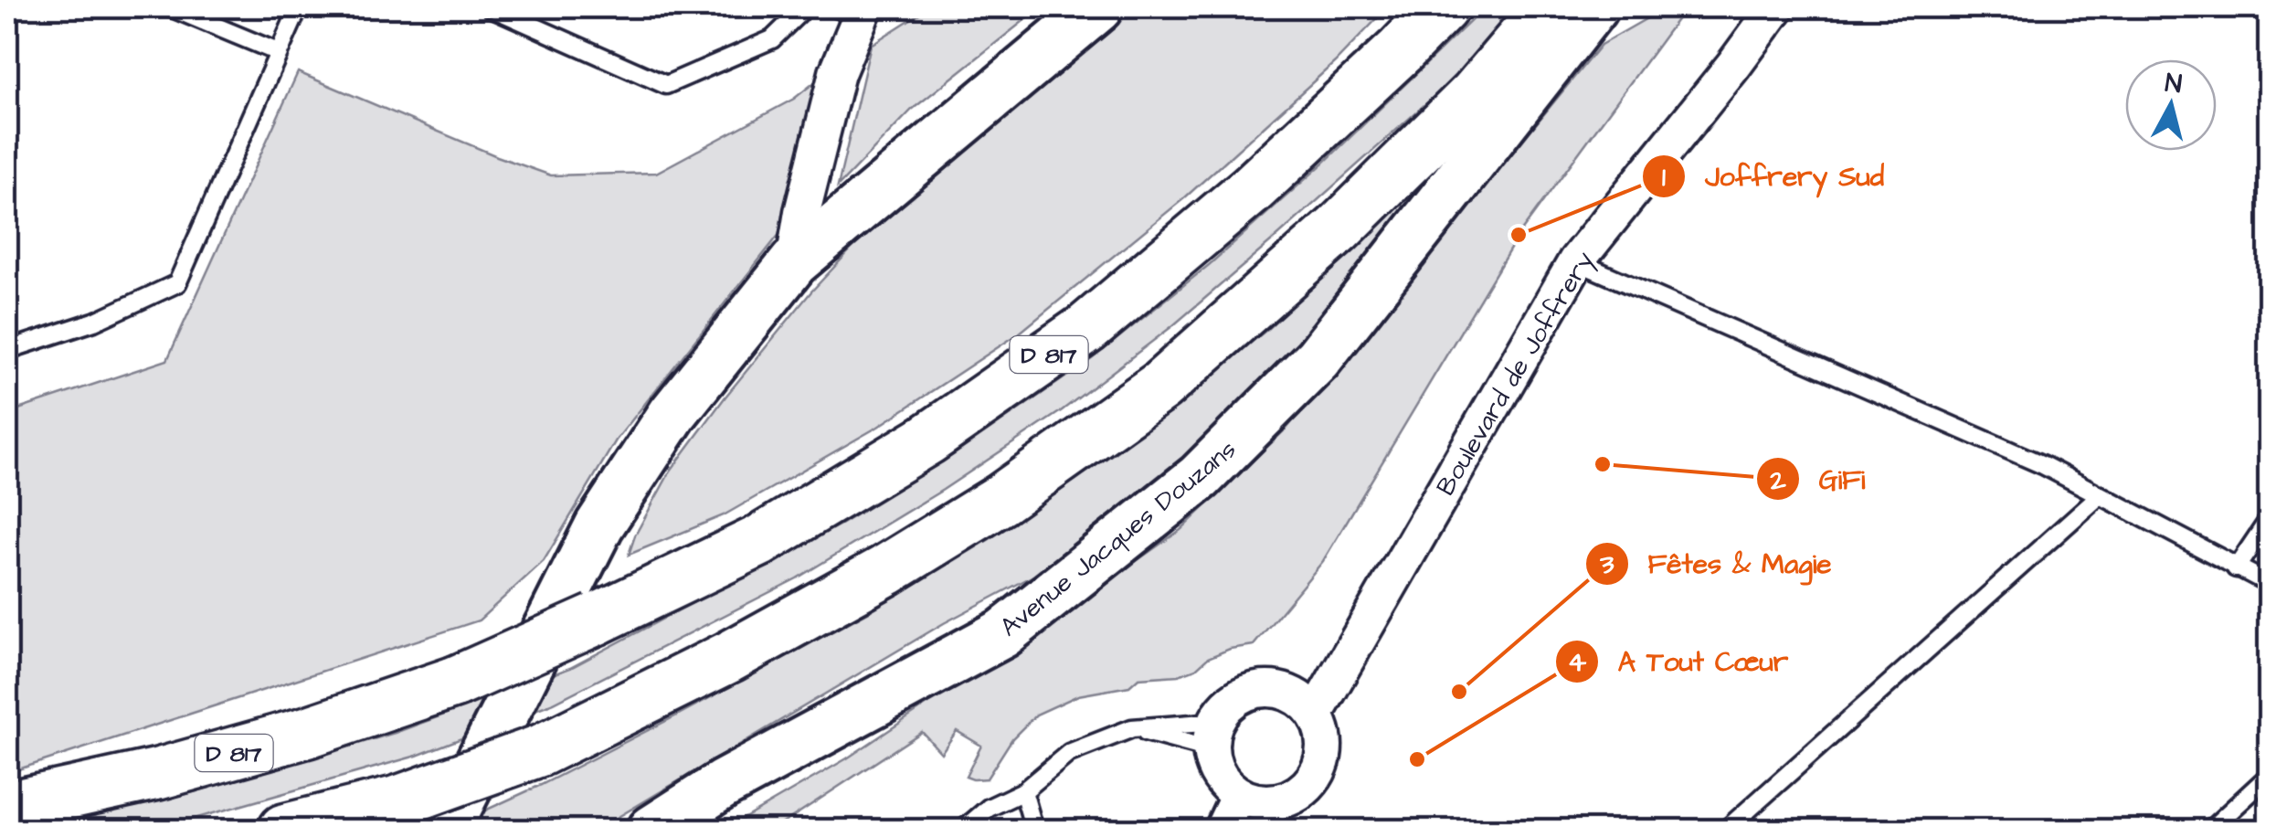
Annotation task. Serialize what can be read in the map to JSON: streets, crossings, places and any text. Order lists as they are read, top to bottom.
{
  "streets": {
    "main road": ["D 817", "Avenue Jacques Douzans"],
    "street": ["Boulevard de Joffrery"]
  },
  "places": [
    "Joffrery Sud",
    "GiFi",
    "Fêtes & Magie",
    "A Tout Cœur"
  ],
  "north": "top"
}
